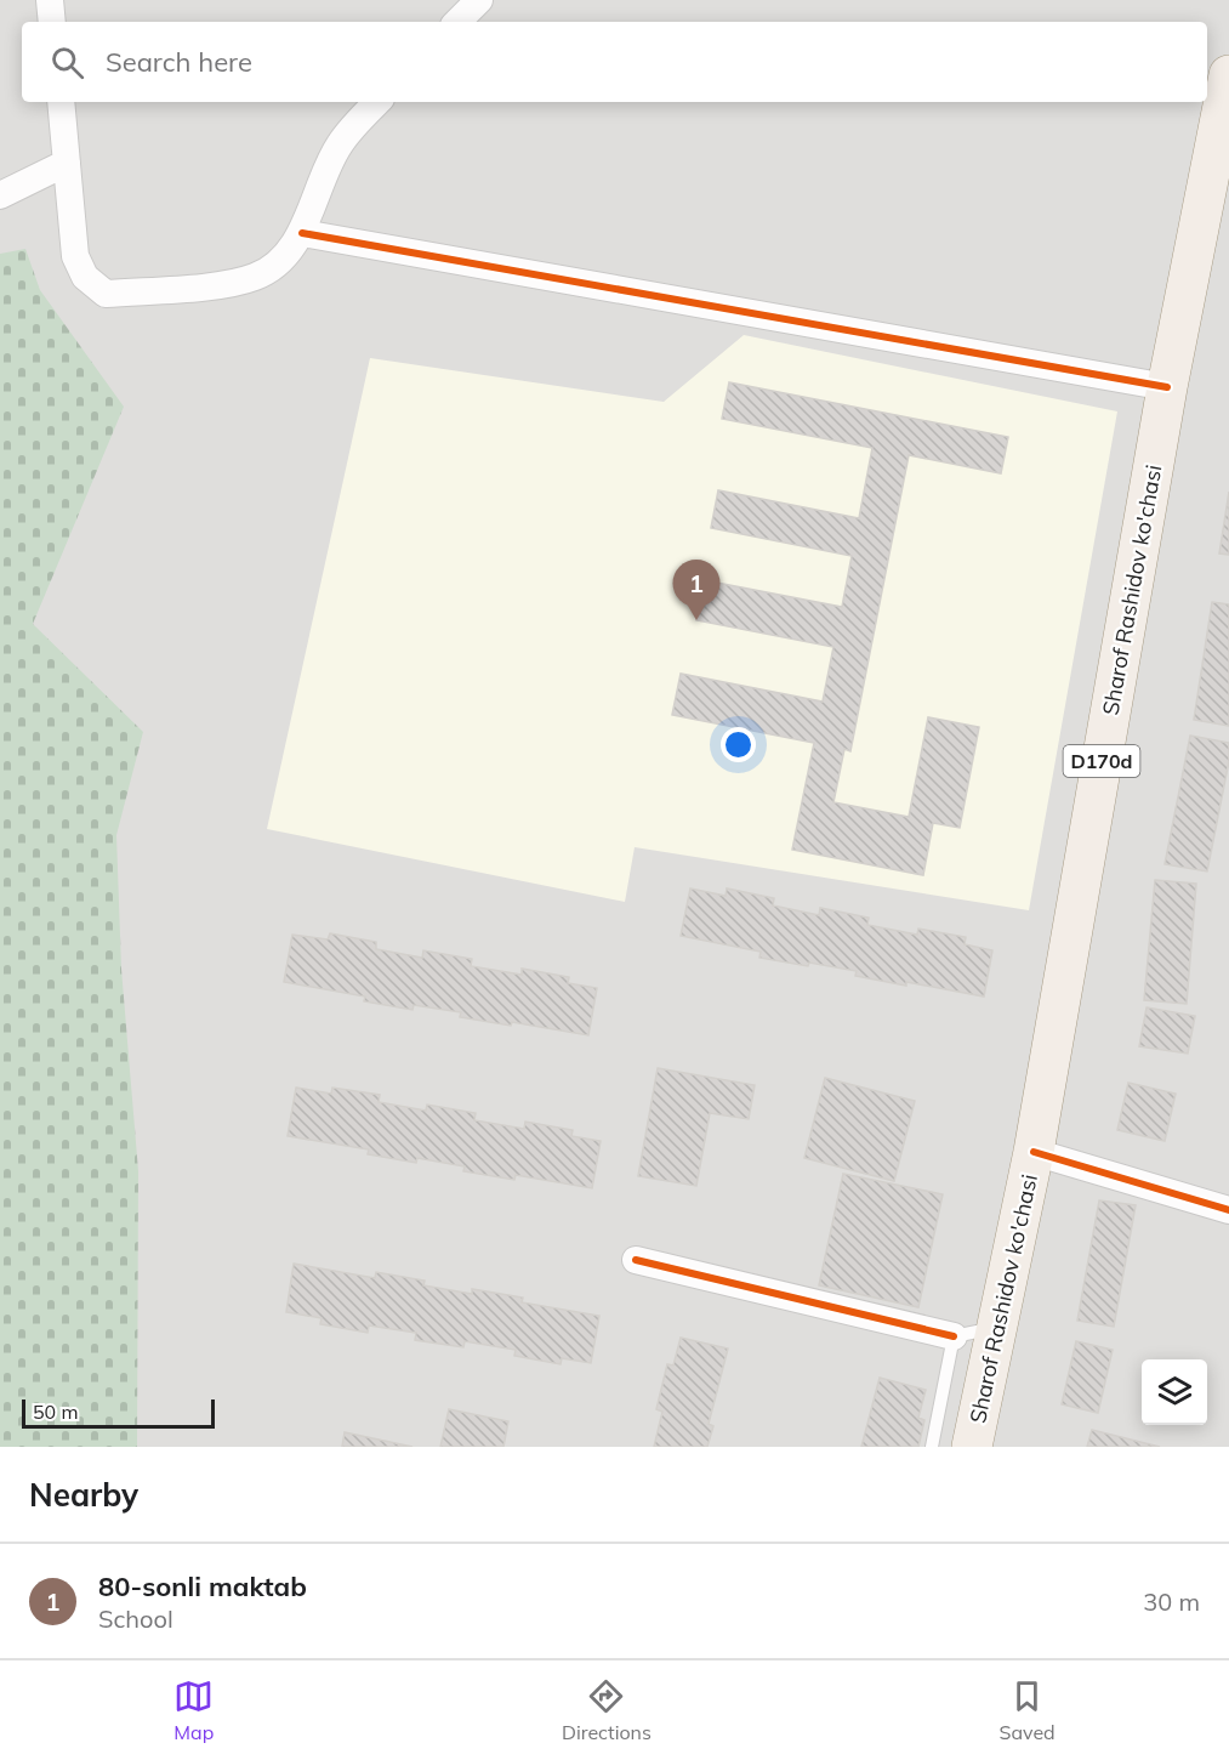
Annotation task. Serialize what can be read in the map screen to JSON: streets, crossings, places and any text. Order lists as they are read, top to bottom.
{
  "streets": {
    "main road": ["Sharof Rashidov ko'chasi", "D170d"]
  },
  "scale_bar": "50 m",
  "page": {
    "search": "Search here",
    "pins": "1",
    "scale": "50 m",
    "heading": "Nearby",
    "list": [
      {
        "mark": "1",
        "name": "80-sonli maktab",
        "note": "School",
        "value": "30 m"
      }
    ],
    "nav": ["Map", "Directions", "Saved"]
  }
}
